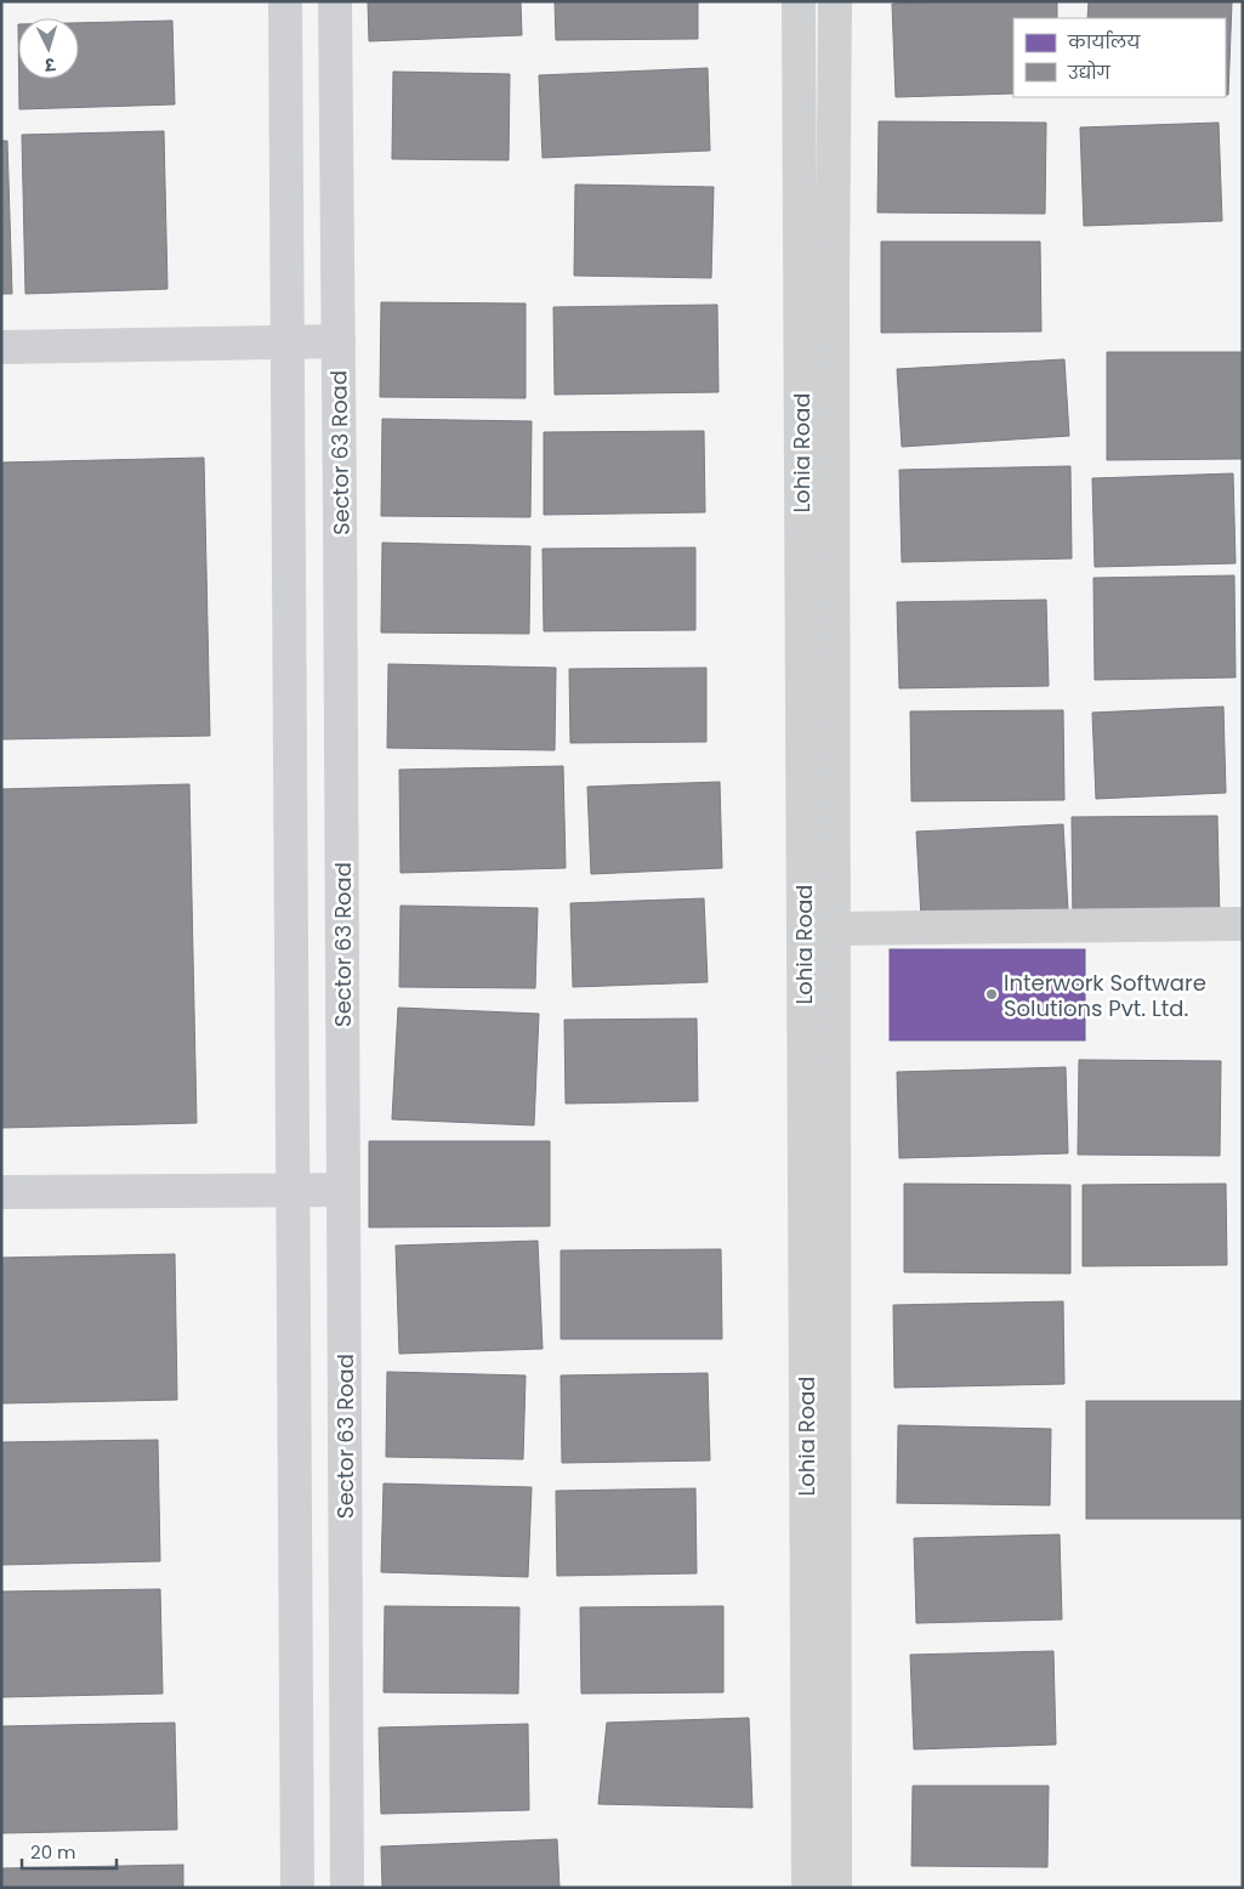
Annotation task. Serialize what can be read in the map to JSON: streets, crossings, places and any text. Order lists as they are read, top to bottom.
{
  "streets": {
    "street": ["Sector 63 Road", "Lohia Road"]
  },
  "places": ["Interwork Software Solutions Pvt. Ltd."],
  "legend": ["कार्यालय", "उद्योग"],
  "scale_bar": "20 m",
  "north": "bottom"
}
